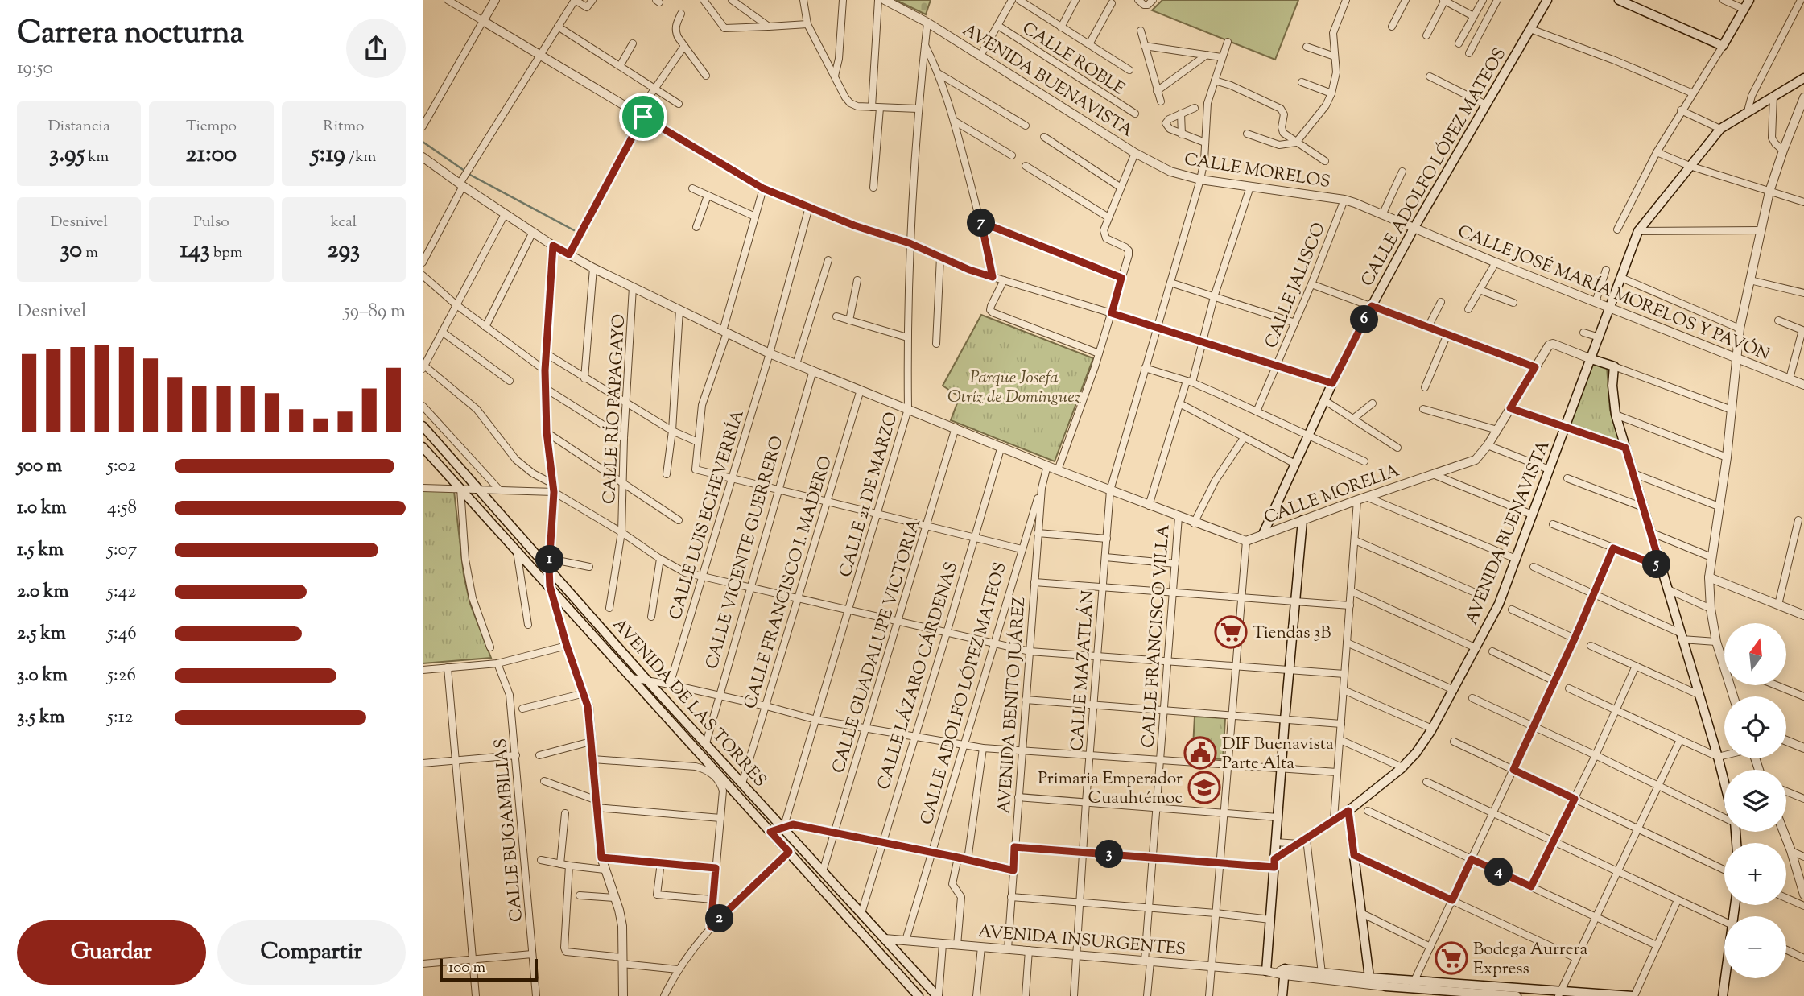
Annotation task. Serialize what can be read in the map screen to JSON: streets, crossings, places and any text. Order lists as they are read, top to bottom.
{
  "streets": {
    "main road": [
      "AVENIDA BUENAVISTA",
      "CALLE ADOLFO LÓPEZ MATEOS",
      "AVENIDA DE LAS TORRES",
      "AVENIDA INSURGENTES"
    ],
    "street": [
      "CALLE ROBLE",
      "CALLE MORELOS",
      "CALLE JALISCO",
      "CALLE JOSÉ MARÍA MORELOS Y PAVÓN",
      "CALLE RÍO PAPAGAYO",
      "CALLE MORELIA",
      "CALLE 21 DE MARZO",
      "CALLE LUIS ECHEVERRÍA",
      "CALLE VICENTE GUERRERO",
      "CALLE FRANCISCO I. MADERO",
      "CALLE FRANCISCO VILLA",
      "CALLE GUADALUPE VICTORIA",
      "CALLE MAZATLÁN",
      "CALLE LÁZARO CÁRDENAS",
      "AVENIDA BENITO JUÁREZ",
      "CALLE BUGAMBILIAS"
    ]
  },
  "crossings": [
    ["AVENIDA BUENAVISTA", "CALLE MORELOS"],
    ["AVENIDA BUENAVISTA", "CALLE JOSÉ MARÍA MORELOS Y PAVÓN"],
    ["AVENIDA BUENAVISTA", "CALLE 21 DE MARZO"],
    ["CALLE ADOLFO LÓPEZ MATEOS", "CALLE JOSÉ MARÍA MORELOS Y PAVÓN"],
    ["CALLE ADOLFO LÓPEZ MATEOS", "CALLE MORELIA"],
    ["CALLE ADOLFO LÓPEZ MATEOS", "AVENIDA BENITO JUÁREZ"],
    ["CALLE ADOLFO LÓPEZ MATEOS", "AVENIDA INSURGENTES"],
    ["CALLE MORELOS", "CALLE JALISCO"],
    ["CALLE MORELOS", "CALLE JOSÉ MARÍA MORELOS Y PAVÓN"],
    ["CALLE MORELOS", "CALLE MAZATLÁN"],
    ["CALLE 21 DE MARZO", "AVENIDA DE LAS TORRES"],
    ["CALLE VICENTE GUERRERO", "AVENIDA DE LAS TORRES"],
    ["CALLE FRANCISCO I. MADERO", "AVENIDA DE LAS TORRES"],
    ["CALLE FRANCISCO VILLA", "AVENIDA INSURGENTES"],
    ["CALLE GUADALUPE VICTORIA", "AVENIDA DE LAS TORRES"],
    ["CALLE MAZATLÁN", "AVENIDA INSURGENTES"],
    ["CALLE LÁZARO CÁRDENAS", "AVENIDA DE LAS TORRES"],
    ["AVENIDA DE LAS TORRES", "AVENIDA INSURGENTES"],
    ["AVENIDA BENITO JUÁREZ", "AVENIDA INSURGENTES"]
  ],
  "parks": ["Parque Josefa Otríz de Dominguez"],
  "places": {
    "supermarket": ["Tiendas 3B", "Bodega Aurrera Express"],
    "public building": ["DIF Buenavista Parte Alta"],
    "school or university": ["Primaria Emperador Cuauhtémoc"]
  },
  "scale_bar": "100 m",
  "north": "top",
  "page": {
    "heading": ["Carrera nocturna", "19:50"],
    "stats": [
      ["Distancia", "3.95 km"],
      ["Tiempo", "21:00"],
      ["Ritmo", "5:19 /km"],
      ["Desnivel", "30 m"],
      ["Pulso", "143 bpm"],
      ["kcal", "293"]
    ],
    "pins": [
      "7",
      "6",
      "1",
      "5",
      "3",
      "4",
      "2"
    ],
    "chart": ["Desnivel", "59–89 m"],
    "list": [
      {
        "name": "500 m",
        "note": "5:02"
      },
      {
        "name": "1.0 km",
        "note": "4:58"
      },
      {
        "name": "1.5 km",
        "note": "5:07"
      },
      {
        "name": "2.0 km",
        "note": "5:42"
      },
      {
        "name": "2.5 km",
        "note": "5:46"
      },
      {
        "name": "3.0 km",
        "note": "5:26"
      },
      {
        "name": "3.5 km",
        "note": "5:12"
      }
    ],
    "map_buttons": ["+", "−"],
    "buttons": ["Guardar", "Compartir"],
    "scale": "100 m"
  }
}
